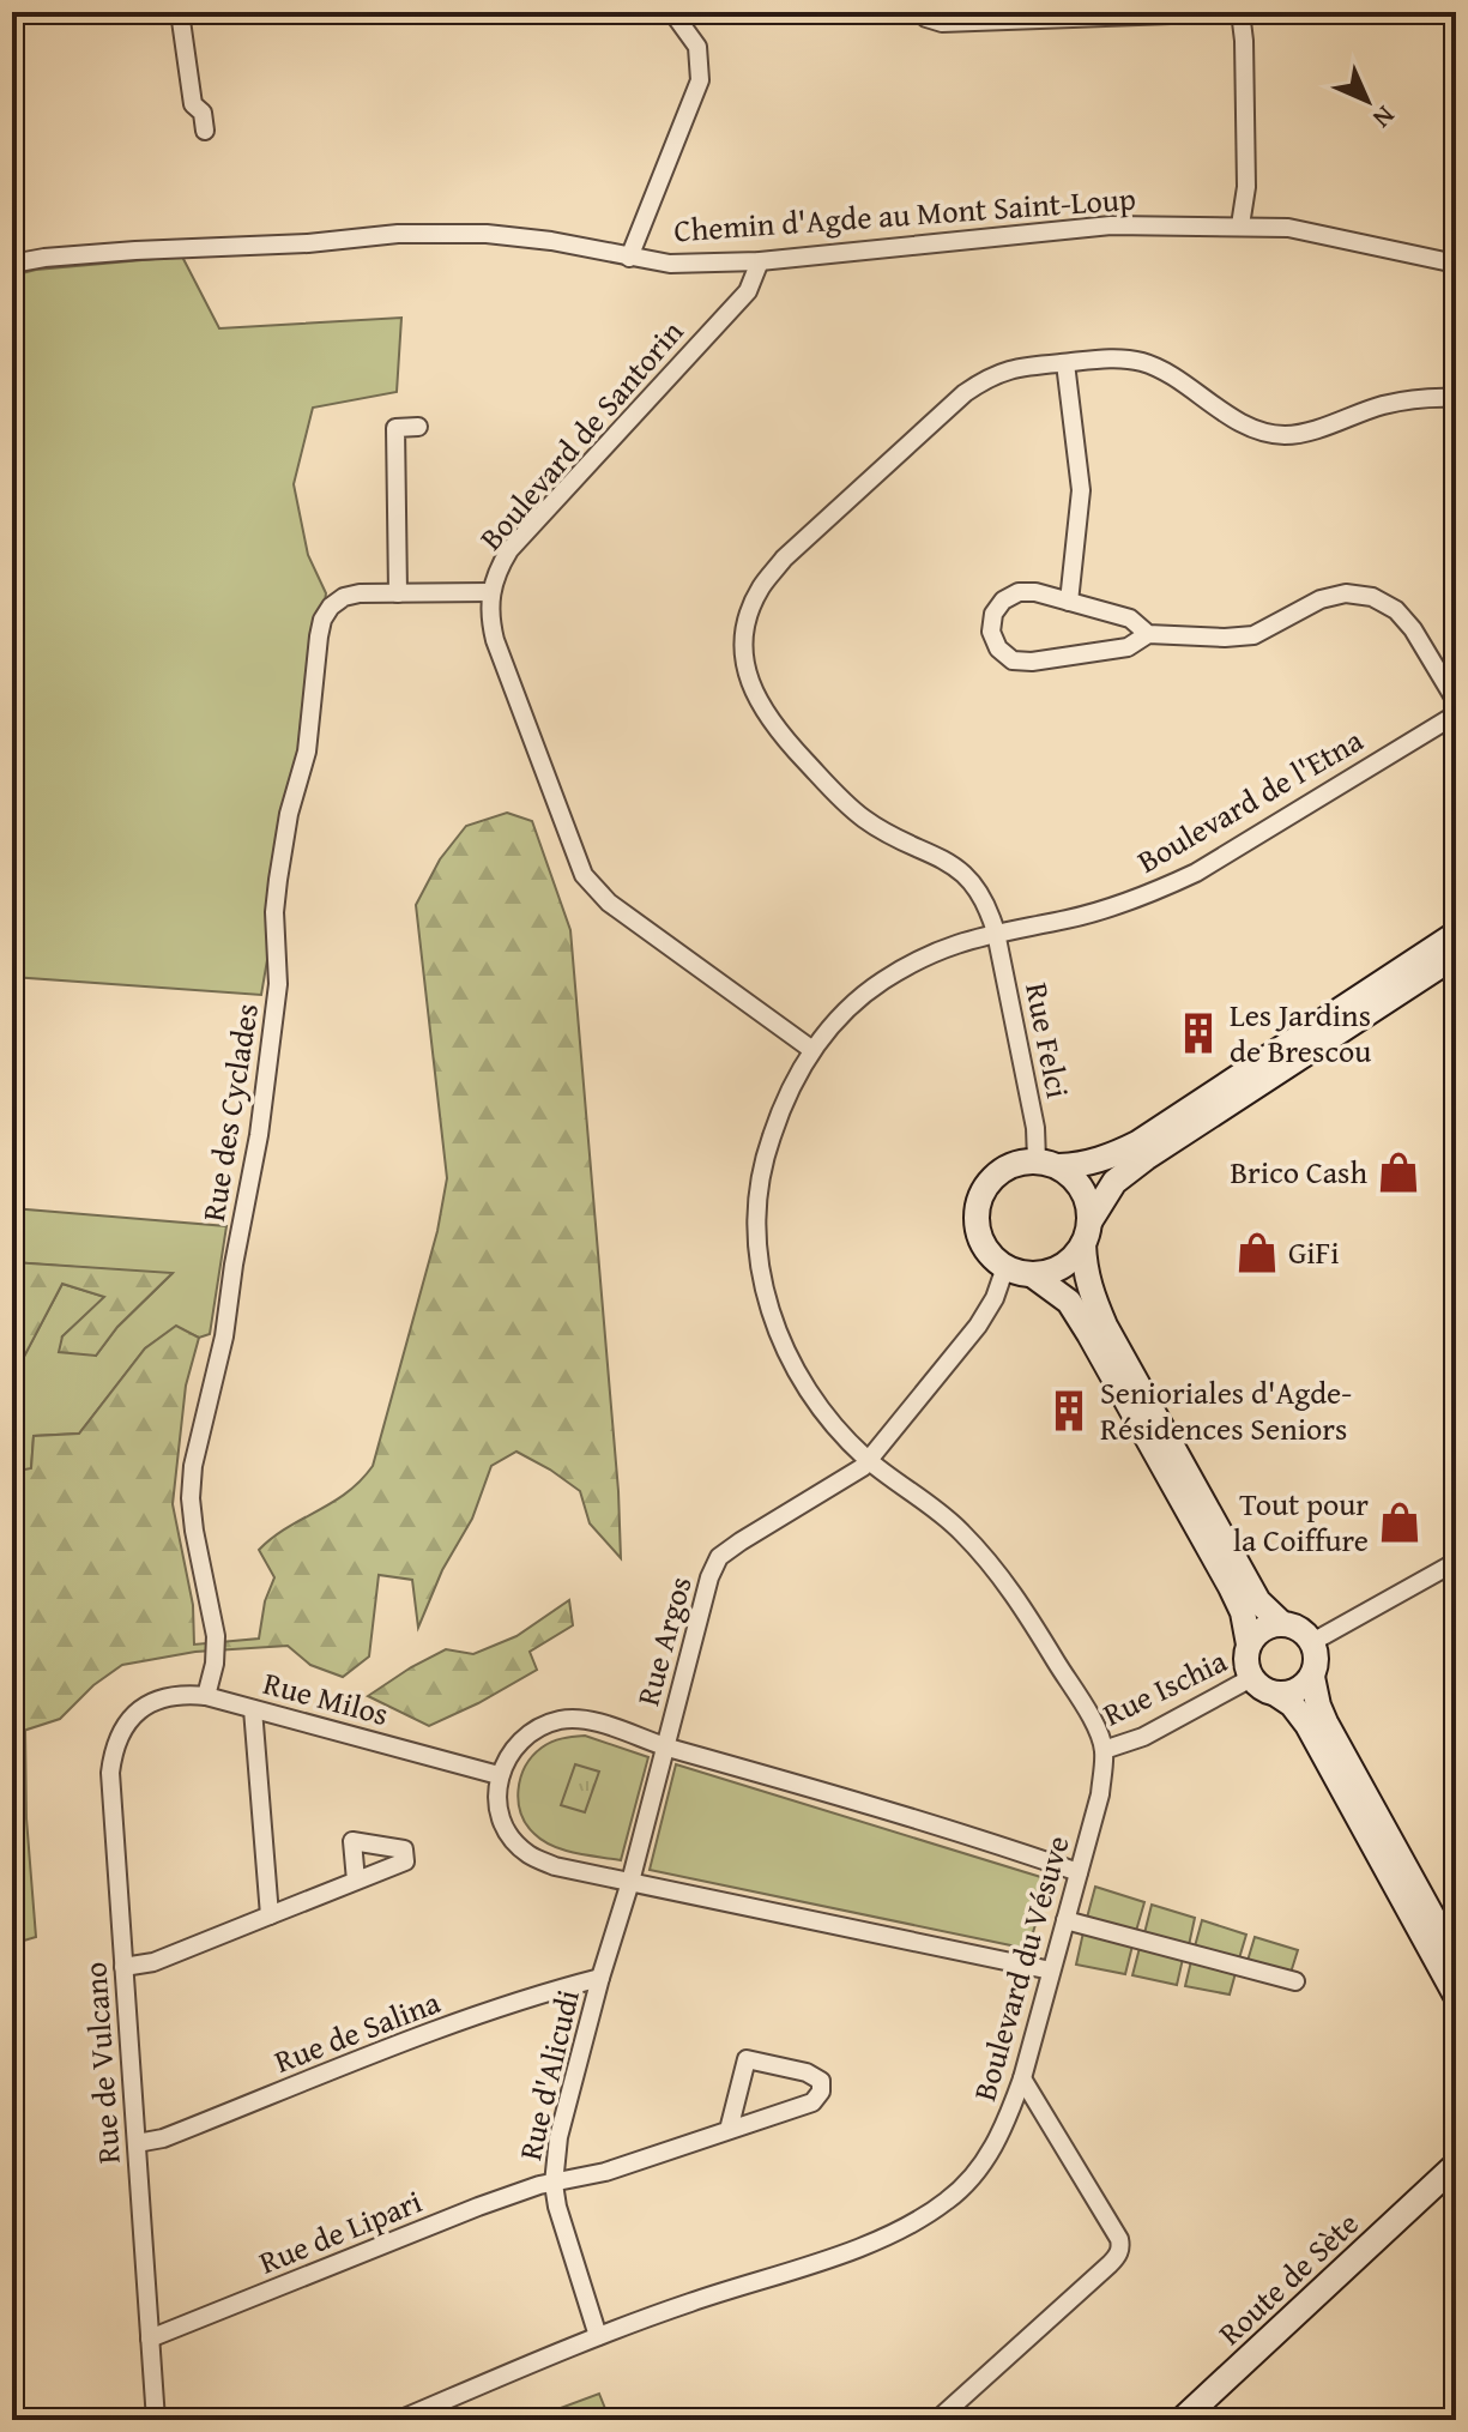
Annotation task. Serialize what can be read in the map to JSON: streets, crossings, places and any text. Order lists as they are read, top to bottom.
{
  "streets": {
    "street": [
      "Chemin d'Agde au Mont Saint-Loup",
      "Boulevard de Santorin",
      "Boulevard de l'Etna",
      "Rue Felci",
      "Rue des Cyclades",
      "Rue Argos",
      "Rue Ischia",
      "Rue Milos",
      "Boulevard du Vésuve",
      "Rue de Salina",
      "Rue de Vulcano",
      "Rue d'Alicudi",
      "Rue de Lipari",
      "Route de Sète"
    ]
  },
  "crossings": [
    ["Chemin d'Agde au Mont Saint-Loup", "Boulevard de Santorin"],
    ["Boulevard de Santorin", "Boulevard de l'Etna"],
    ["Boulevard de l'Etna", "Rue Felci"],
    ["Boulevard de l'Etna", "Rue Argos"],
    ["Rue Felci", "Rue Argos"],
    ["Rue des Cyclades", "Rue Milos"],
    ["Rue Argos", "Rue Milos"],
    ["Rue Argos", "Rue d'Alicudi"],
    ["Rue Ischia", "Boulevard du Vésuve"],
    ["Rue Milos", "Rue de Vulcano"],
    ["Rue Milos", "Rue d'Alicudi"],
    ["Boulevard du Vésuve", "Rue d'Alicudi"],
    ["Rue de Salina", "Rue de Vulcano"],
    ["Rue de Salina", "Rue d'Alicudi"],
    ["Rue de Vulcano", "Rue de Lipari"],
    ["Rue d'Alicudi", "Rue de Lipari"]
  ],
  "places": {
    "building": ["Les Jardins de Brescou", "Senioriales d'Agde- Résidences Seniors"],
    "shop": ["Brico Cash", "GiFi", "Tout pour la Coiffure"]
  },
  "north": "bottom right"
}
